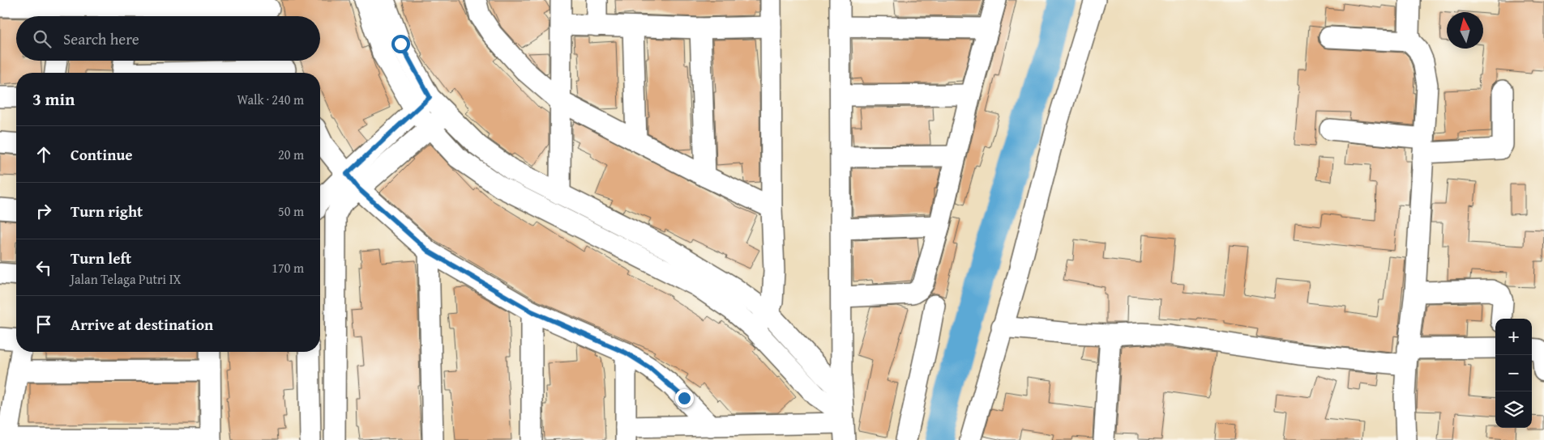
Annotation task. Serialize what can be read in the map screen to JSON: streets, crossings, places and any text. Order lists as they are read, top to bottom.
{
  "north": "top",
  "page": {
    "search": "Search here",
    "heading": ["3 min", "Walk · 240 m"],
    "list": [
      ["Continue", "20 m"],
      ["Turn right", "50 m"],
      ["Turn left", "Jalan Telaga Putri IX", "170 m"],
      "Arrive at destination"
    ],
    "map_buttons": ["+", "−"]
  }
}
